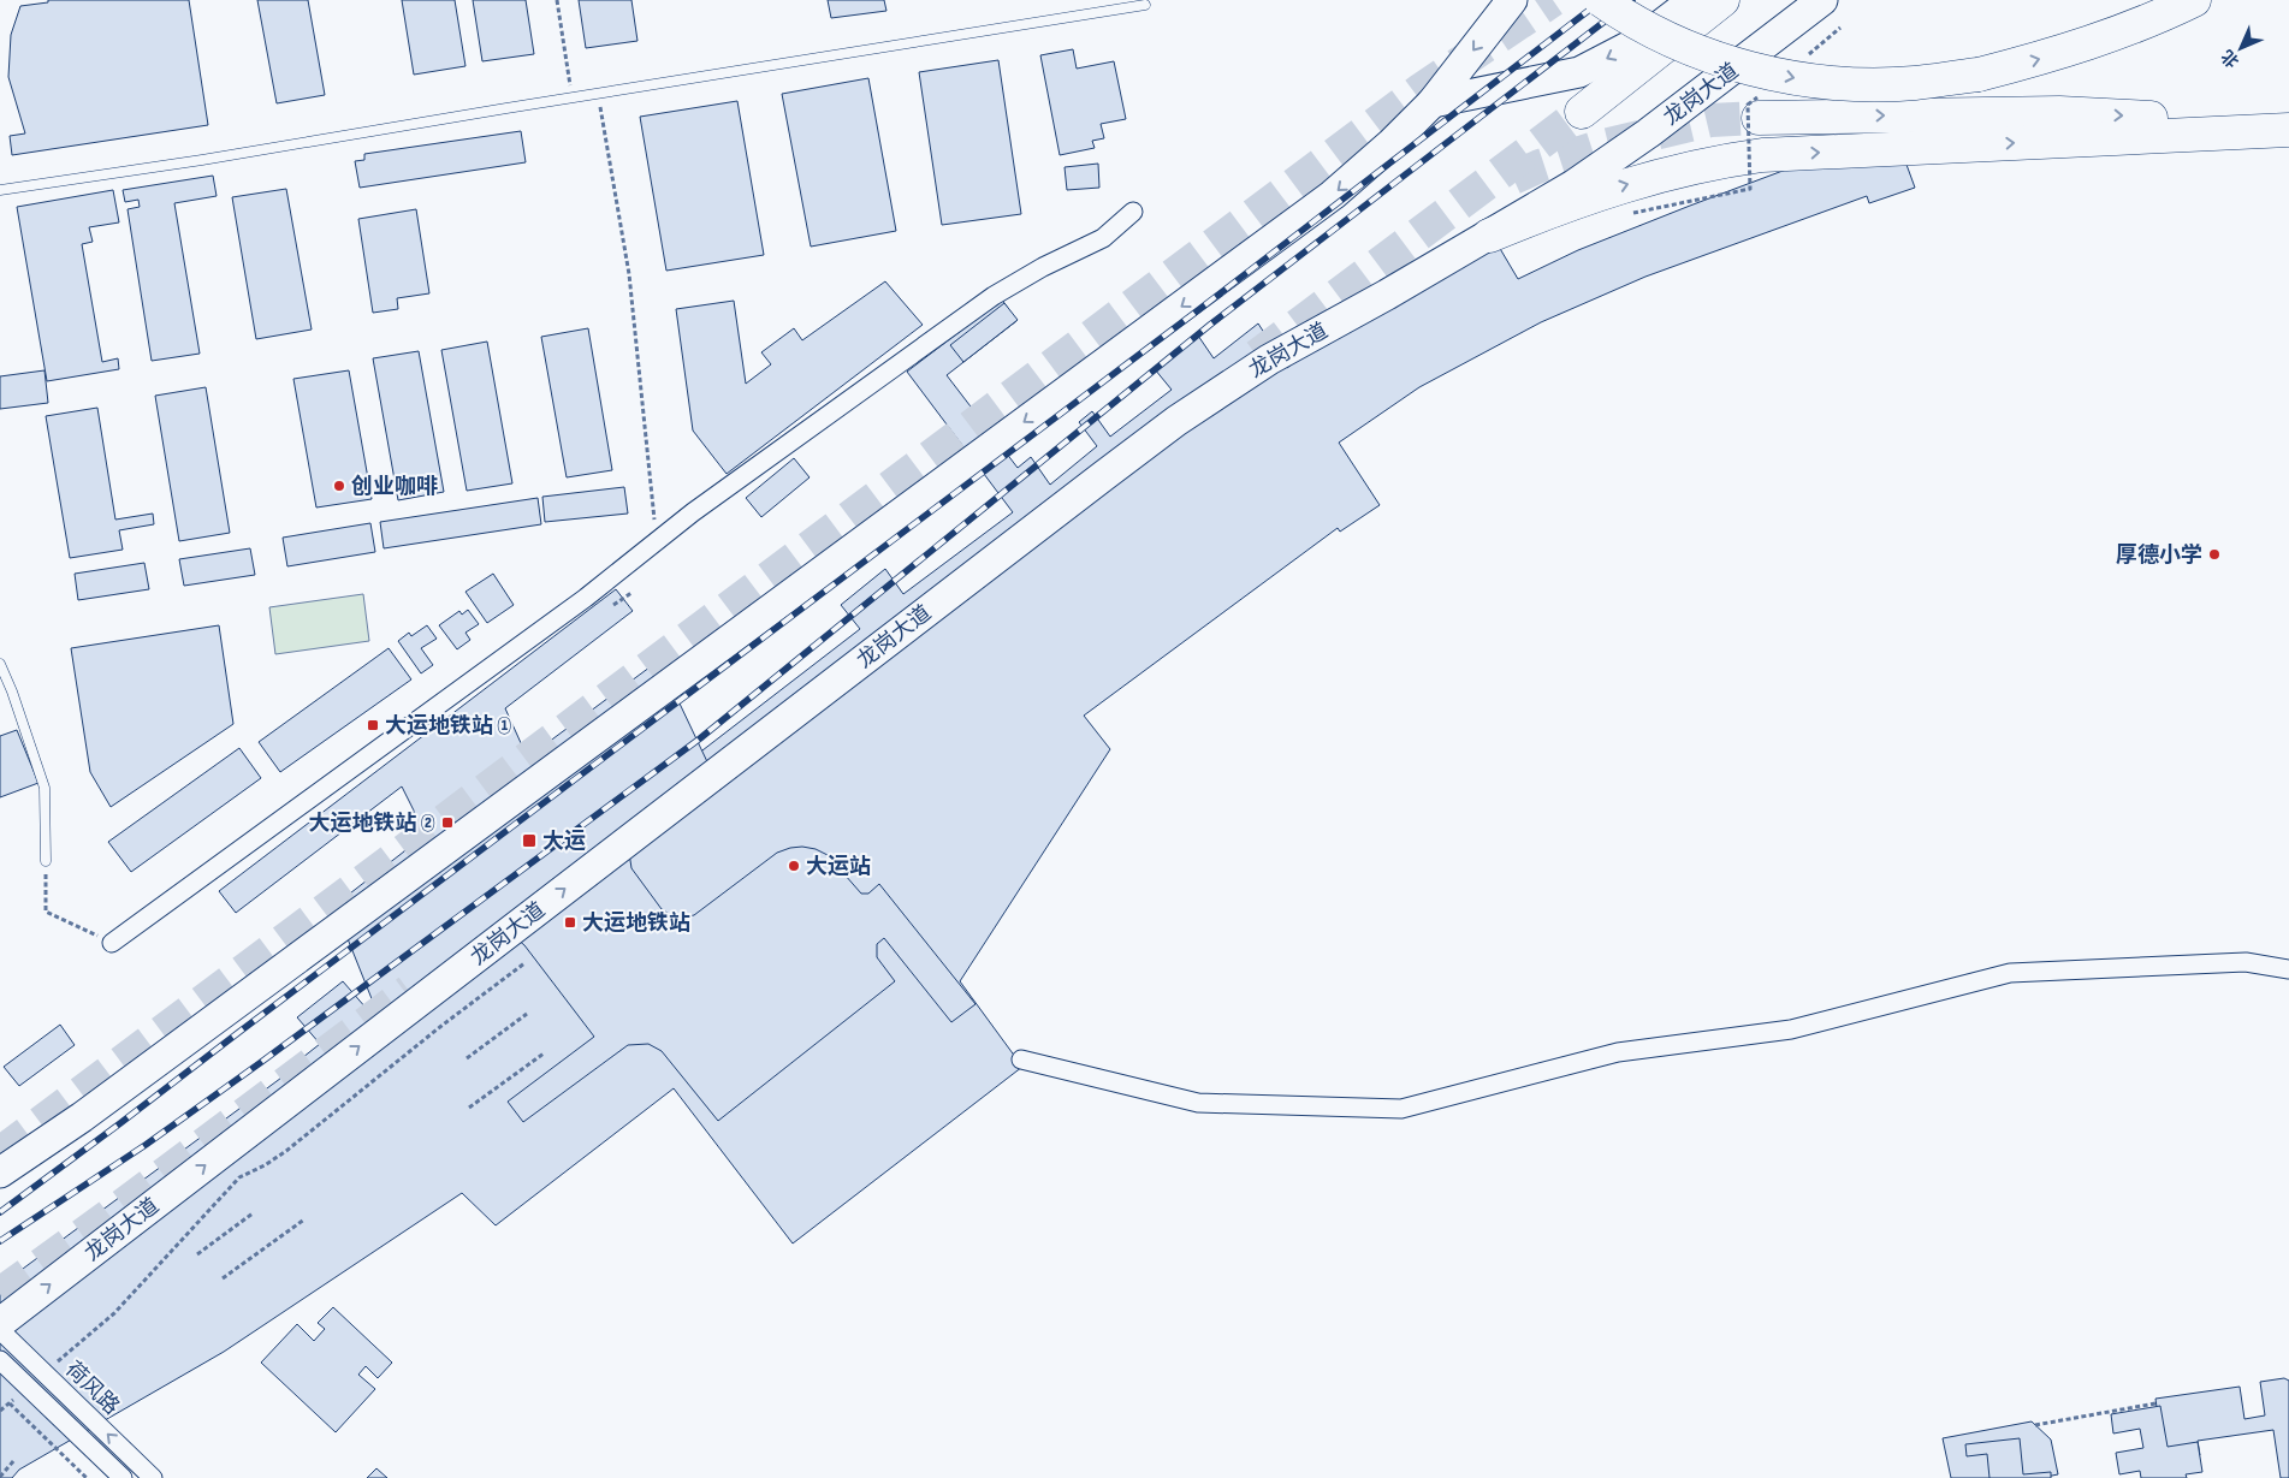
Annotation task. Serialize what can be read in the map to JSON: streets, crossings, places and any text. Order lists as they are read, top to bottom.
{
  "streets": {
    "main road": ["龙岗大道"],
    "street": ["荷风路"]
  },
  "places": {
    "other": ["创业咖啡", "厚德小学", "大运站"],
    "transit": [
      "大运地铁站 ①",
      "大运地铁站 ②",
      "大运",
      "大运地铁站"
    ]
  },
  "north": "bottom left"
}
